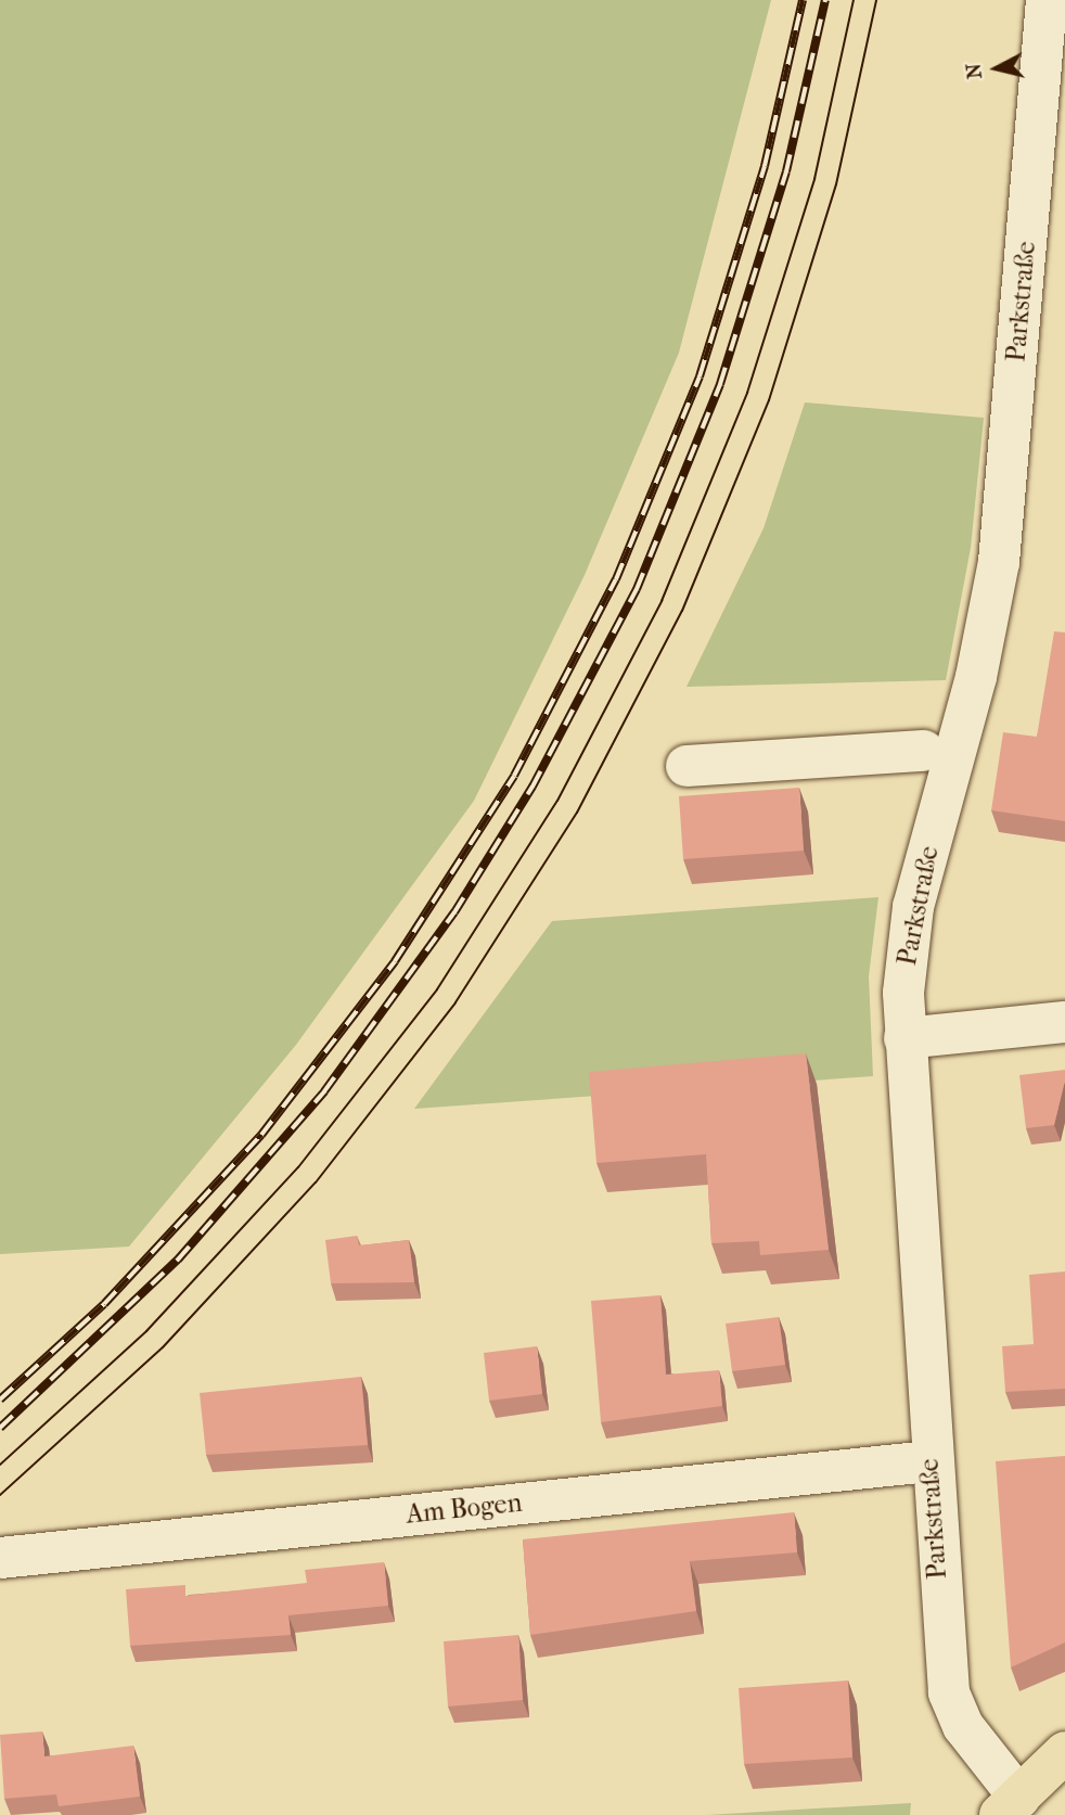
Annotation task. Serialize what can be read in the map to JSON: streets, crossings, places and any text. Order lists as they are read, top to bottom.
{
  "streets": {
    "street": ["Parkstraße", "Am Bogen"]
  },
  "crossings": [
    ["Parkstraße", "Am Bogen"]
  ],
  "north": "left"
}
